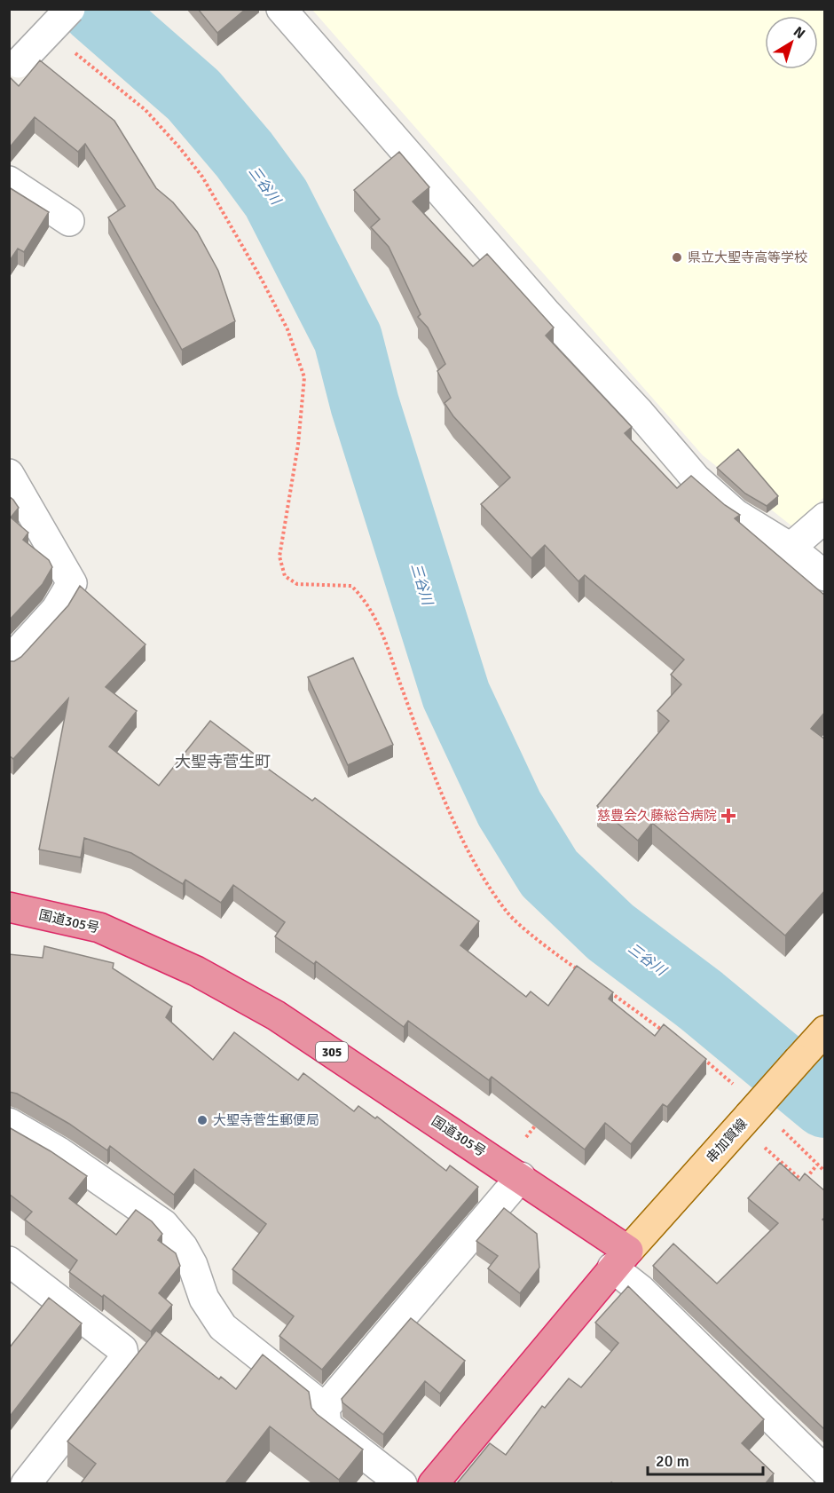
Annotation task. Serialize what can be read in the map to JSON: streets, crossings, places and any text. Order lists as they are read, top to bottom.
{
  "streets": {
    "highway": ["国道305号", "305"],
    "main road": ["串加賀線"]
  },
  "crossings": [
    ["国道305号", "串加賀線"]
  ],
  "districts": ["大聖寺菅生町"],
  "water": ["三谷川"],
  "places": {
    "other": ["県立大聖寺高等学校", "大聖寺菅生郵便局"],
    "health": ["慈豊会久藤総合病院"]
  },
  "scale_bar": "20 m",
  "north": "top right"
}
